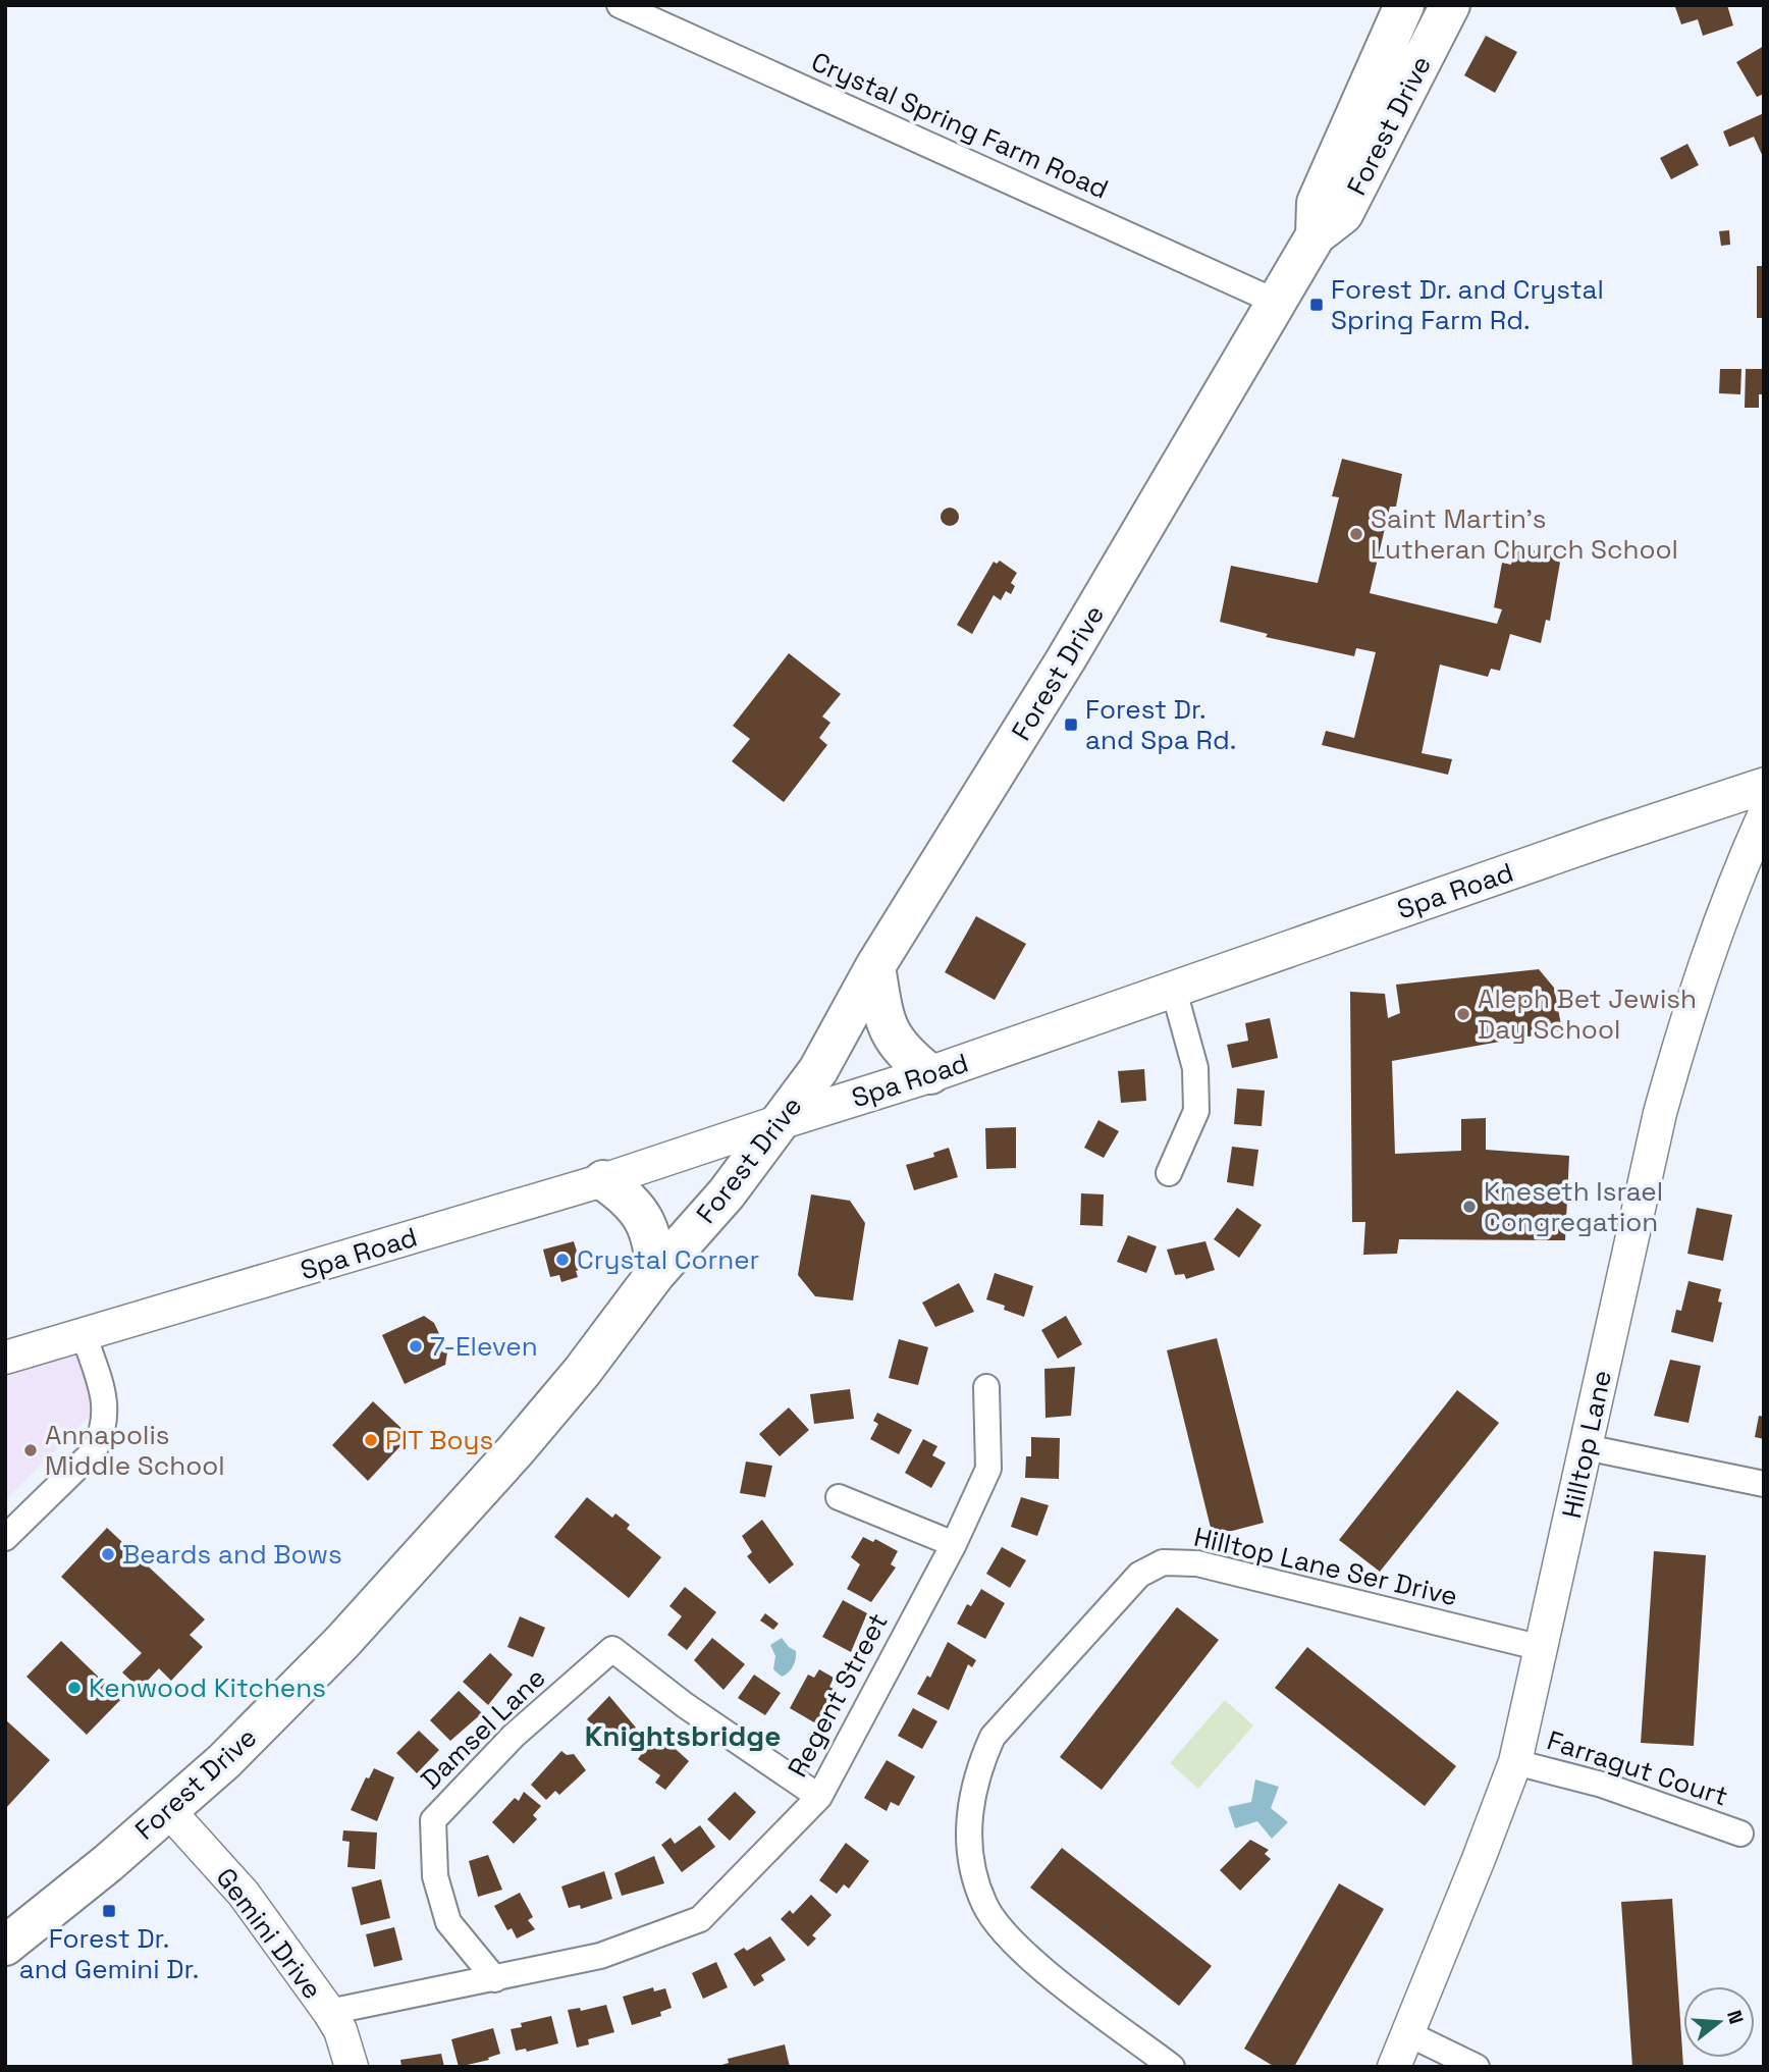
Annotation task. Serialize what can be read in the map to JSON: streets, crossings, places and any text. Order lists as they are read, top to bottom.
{
  "streets": {
    "main road": ["Forest Drive", "Spa Road"],
    "street": [
      "Crystal Spring Farm Road",
      "Hilltop Lane",
      "Hilltop Lane Ser Drive",
      "Regent Street",
      "Damsel Lane",
      "Farragut Court",
      "Gemini Drive"
    ]
  },
  "crossings": [
    ["Crystal Spring Farm Road", "Forest Drive"],
    ["Forest Drive", "Spa Road"],
    ["Forest Drive", "Gemini Drive"],
    ["Hilltop Lane", "Hilltop Lane Ser Drive"],
    ["Hilltop Lane", "Farragut Court"],
    ["Regent Street", "Damsel Lane"],
    ["Regent Street", "Gemini Drive"]
  ],
  "districts": ["Knightsbridge"],
  "places": {
    "transit": ["Forest Dr. and Crystal Spring Farm Rd.", "Forest Dr. and Spa Rd.", "Forest Dr. and Gemini Dr."],
    "other": [
      "Saint Martin's Lutheran Church School",
      "Aleph Bet Jewish Day School",
      "Kneseth Israel Congregation",
      "Crystal Corner",
      "7-Eleven",
      "PIT Boys",
      "Annapolis Middle School",
      "Beards and Bows",
      "Kenwood Kitchens"
    ]
  },
  "north": "right"
}
